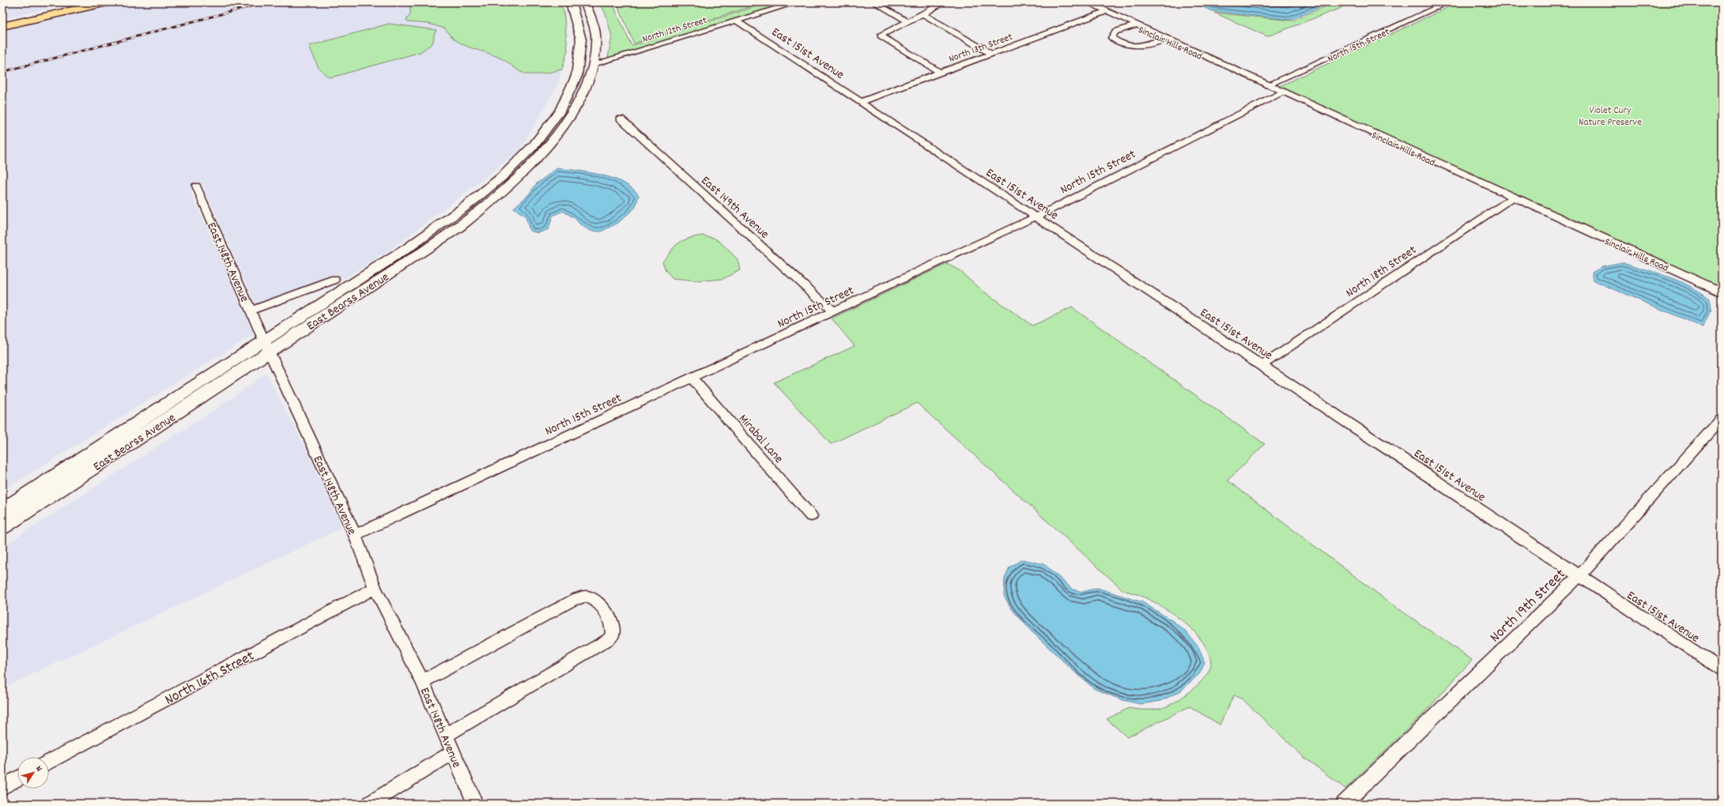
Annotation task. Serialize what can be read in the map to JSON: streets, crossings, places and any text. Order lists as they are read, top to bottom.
{
  "streets": {
    "main road": ["East Bearss Avenue"],
    "street": [
      "North 12th Street",
      "Sinclair Hills Road",
      "North 15th Street",
      "North 13th Street",
      "East 151st Avenue",
      "East 149th Avenue",
      "East 148th Avenue",
      "North 18th Street",
      "Mirabal Lane",
      "North 19th Street",
      "North 16th Street"
    ]
  },
  "crossings": [
    ["North 12th Street", "East 151st Avenue"],
    ["North 12th Street", "East Bearss Avenue"],
    ["Sinclair Hills Road", "North 15th Street"],
    ["Sinclair Hills Road", "North 13th Street"],
    ["Sinclair Hills Road", "North 18th Street"],
    ["North 15th Street", "East 151st Avenue"],
    ["North 15th Street", "East 149th Avenue"],
    ["North 15th Street", "East 148th Avenue"],
    ["North 15th Street", "Mirabal Lane"],
    ["North 13th Street", "East 151st Avenue"],
    ["East 151st Avenue", "North 18th Street"],
    ["East 151st Avenue", "North 19th Street"],
    ["East 148th Avenue", "East Bearss Avenue"],
    ["East 148th Avenue", "North 16th Street"]
  ],
  "parks": ["Violet Cury Nature Preserve"],
  "north": "top right"
}
